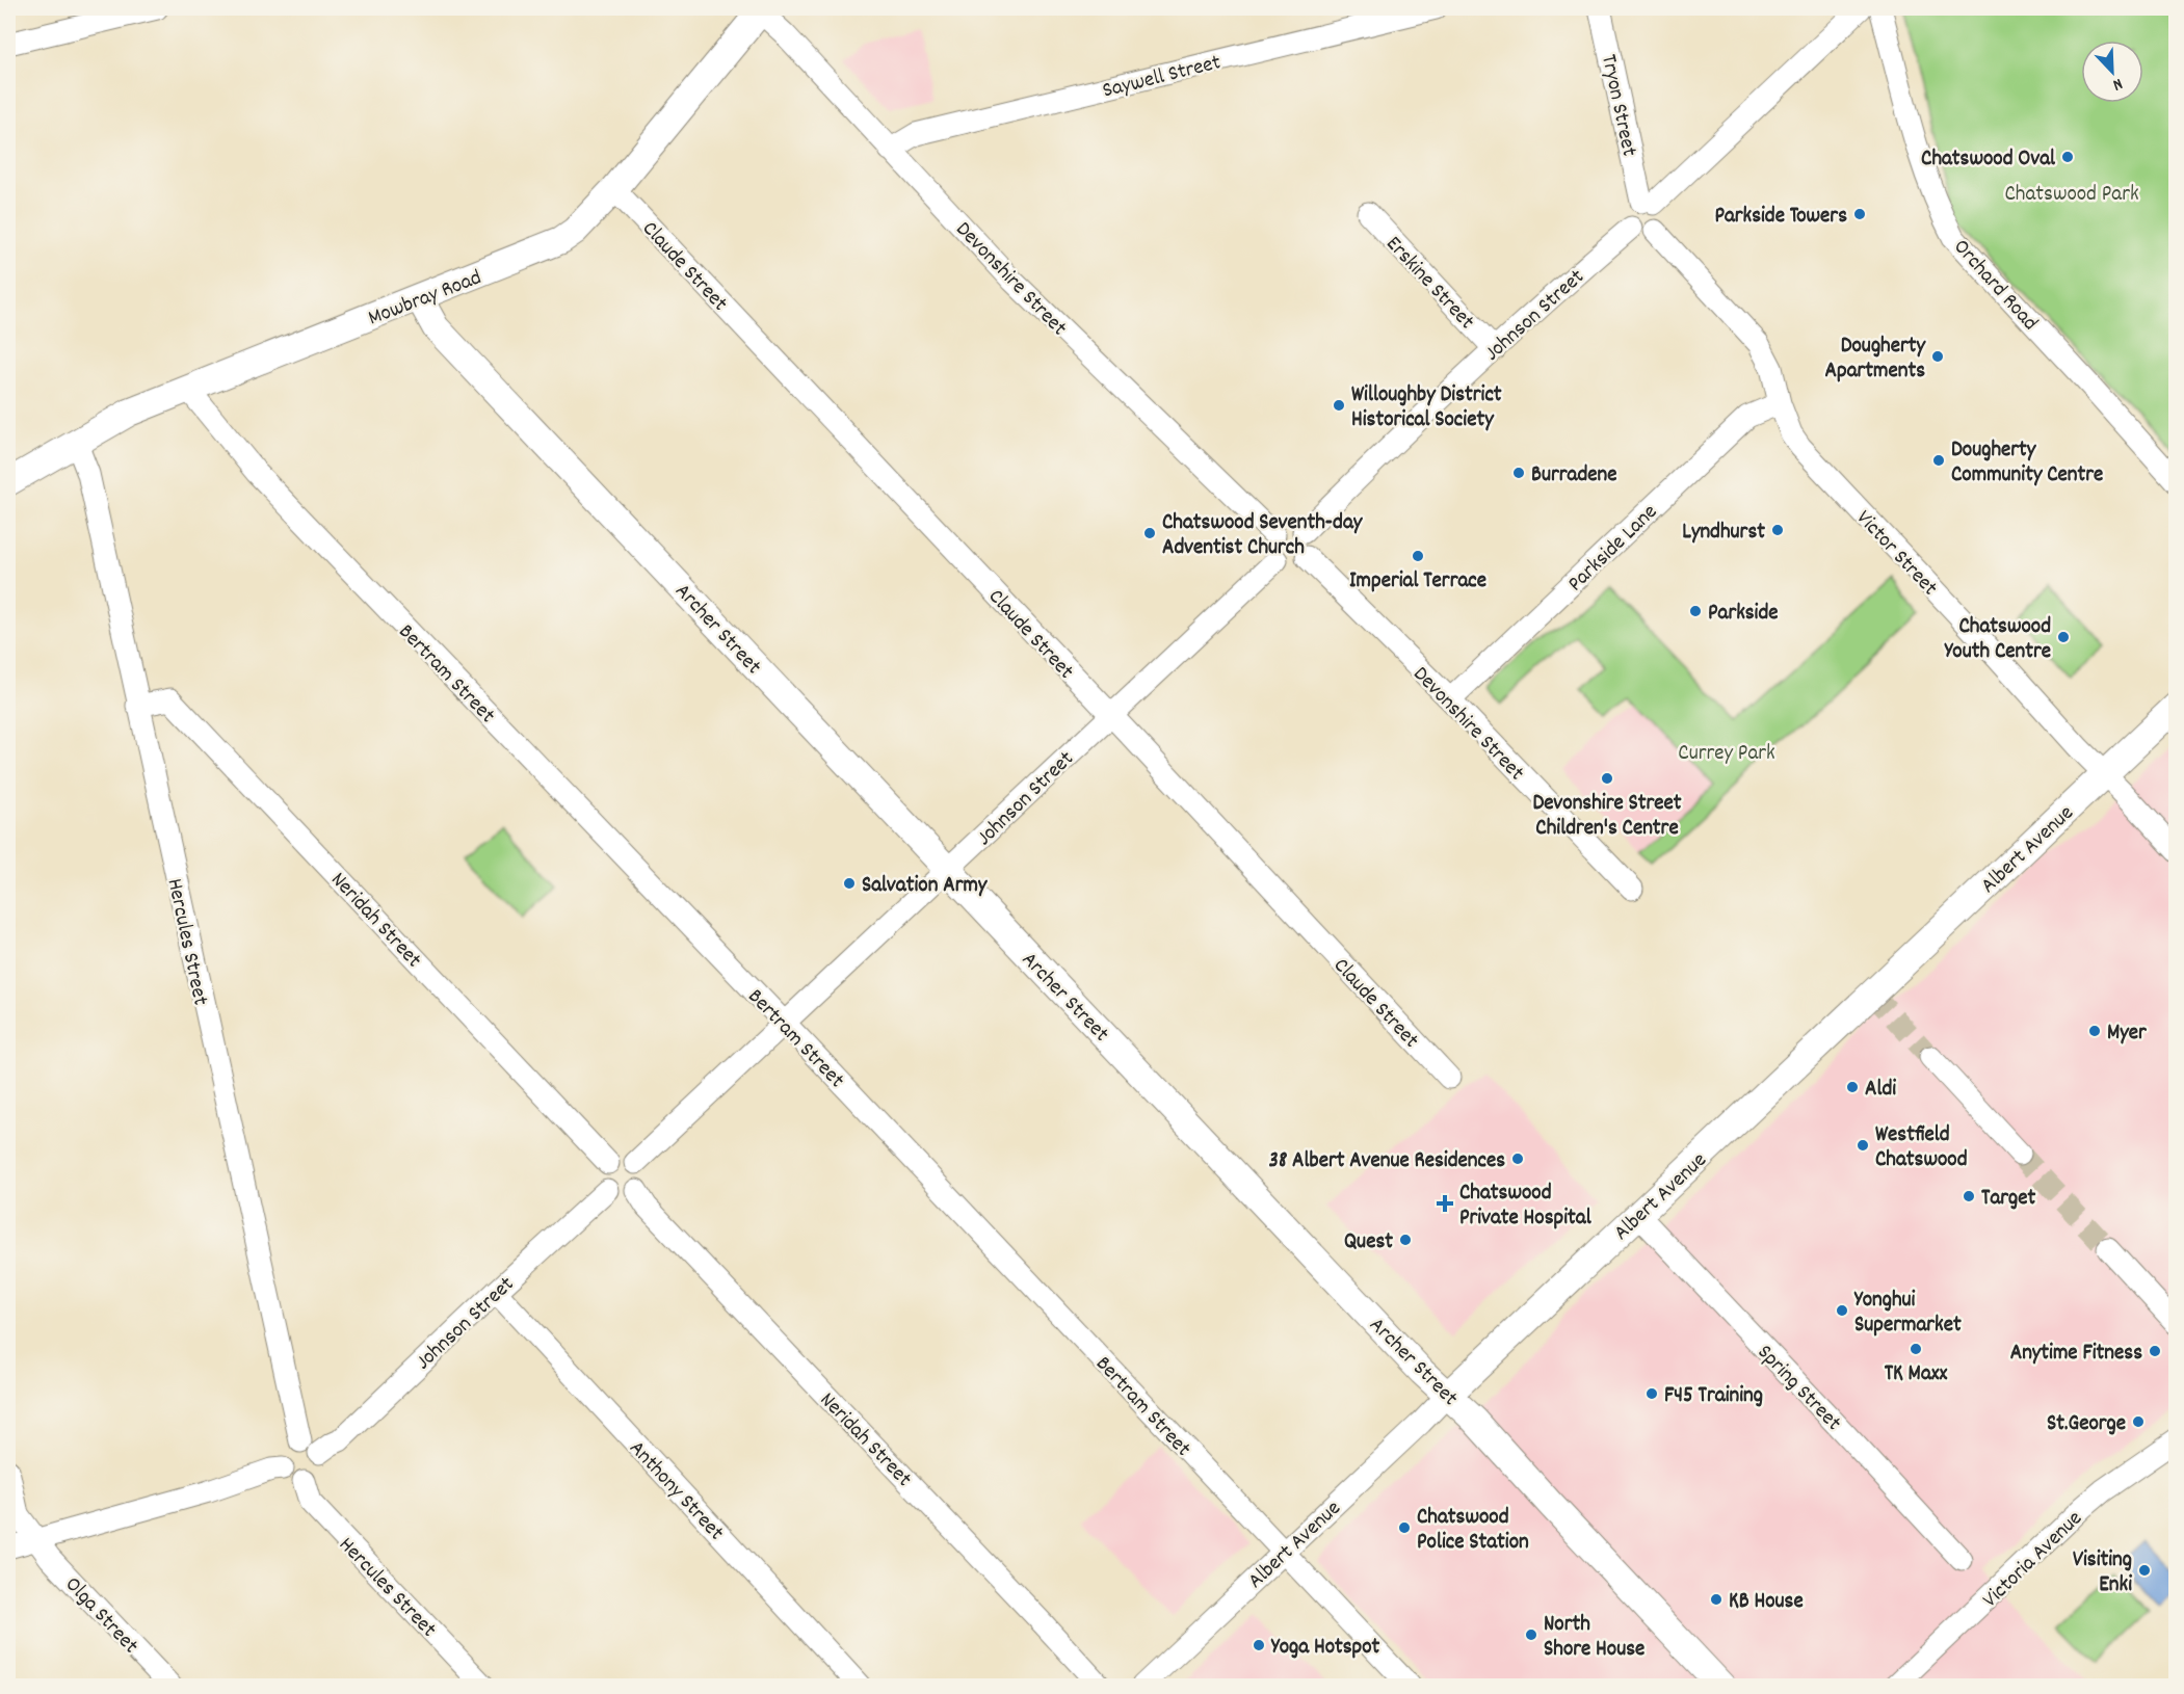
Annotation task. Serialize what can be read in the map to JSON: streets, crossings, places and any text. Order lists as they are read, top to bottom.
{
  "streets": {
    "main road": ["Mowbray Road", "Archer Street", "Albert Avenue"],
    "street": [
      "Saywell Street",
      "Tryon Street",
      "Claude Street",
      "Devonshire Street",
      "Erskine Street",
      "Orchard Road",
      "Johnson Street",
      "Parkside Lane",
      "Victor Street",
      "Bertram Street",
      "Neridah Street",
      "Hercules Street",
      "Spring Street",
      "Anthony Street",
      "Victoria Avenue",
      "Olga Street"
    ]
  },
  "crossings": [
    ["Saywell Street", "Devonshire Street"],
    ["Tryon Street", "Johnson Street"],
    ["Tryon Street", "Victor Street"],
    ["Claude Street", "Mowbray Road"],
    ["Claude Street", "Johnson Street"],
    ["Devonshire Street", "Mowbray Road"],
    ["Devonshire Street", "Johnson Street"],
    ["Devonshire Street", "Parkside Lane"],
    ["Erskine Street", "Johnson Street"],
    ["Mowbray Road", "Archer Street"],
    ["Mowbray Road", "Bertram Street"],
    ["Mowbray Road", "Hercules Street"],
    ["Johnson Street", "Victor Street"],
    ["Johnson Street", "Archer Street"],
    ["Johnson Street", "Bertram Street"],
    ["Johnson Street", "Neridah Street"],
    ["Johnson Street", "Hercules Street"],
    ["Johnson Street", "Anthony Street"],
    ["Parkside Lane", "Victor Street"],
    ["Victor Street", "Albert Avenue"],
    ["Archer Street", "Albert Avenue"],
    ["Bertram Street", "Albert Avenue"],
    ["Albert Avenue", "Spring Street"],
    ["Neridah Street", "Hercules Street"]
  ],
  "parks": ["Chatswood Park", "Currey Park"],
  "places": {
    "other": [
      "Chatswood Oval",
      "Parkside Towers",
      "Dougherty Apartments",
      "Willoughby District Historical Society",
      "Dougherty Community Centre",
      "Burradene",
      "Lyndhurst",
      "Chatswood Seventh-day Adventist Church",
      "Imperial Terrace",
      "Parkside",
      "Chatswood Youth Centre",
      "Devonshire Street Children's Centre",
      "Salvation Army",
      "Myer",
      "Aldi",
      "Westfield Chatswood",
      "38 Albert Avenue Residences",
      "Target",
      "Quest",
      "Yonghui Supermarket",
      "TK Maxx",
      "Anytime Fitness",
      "F45 Training",
      "St.George",
      "Chatswood Police Station",
      "Visiting Enki",
      "KB House",
      "North Shore House",
      "Yoga Hotspot"
    ],
    "health": ["Chatswood Private Hospital"]
  },
  "north": "bottom right"
}
